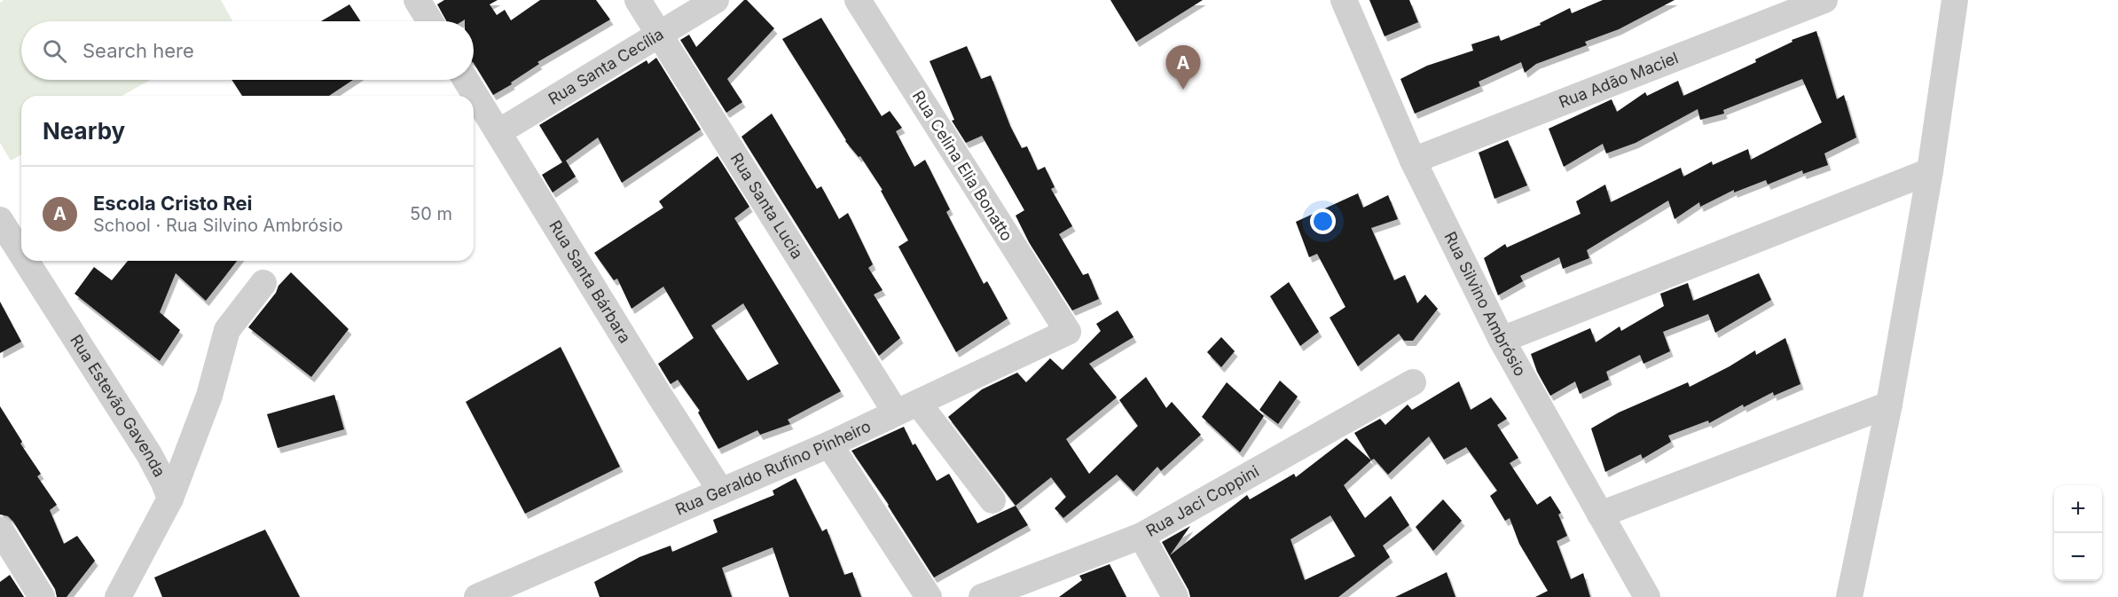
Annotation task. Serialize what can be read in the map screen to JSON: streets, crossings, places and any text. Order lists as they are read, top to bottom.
{
  "streets": {
    "street": [
      "Rua Santa Cecília",
      "Rua Adão Maciel",
      "Rua Celina Elia Bonatto",
      "Rua Santa Lucia",
      "Rua Santa Bárbara",
      "Rua Silvino Ambrósio",
      "Rua Estevão Gavenda",
      "Rua Geraldo Rufino Pinheiro",
      "Rua Jaci Coppini"
    ]
  },
  "crossings": [
    ["Rua Santa Cecília", "Rua Santa Lucia"],
    ["Rua Santa Cecília", "Rua Santa Bárbara"],
    ["Rua Adão Maciel", "Rua Silvino Ambrósio"],
    ["Rua Celina Elia Bonatto", "Rua Geraldo Rufino Pinheiro"],
    ["Rua Santa Lucia", "Rua Geraldo Rufino Pinheiro"],
    ["Rua Santa Bárbara", "Rua Geraldo Rufino Pinheiro"]
  ],
  "page": {
    "search": "Search here",
    "pins": "A",
    "heading": "Nearby",
    "list": [
      {
        "mark": "A",
        "name": "Escola Cristo Rei",
        "note": "School · Rua Silvino Ambrósio",
        "value": "50 m"
      }
    ],
    "map_buttons": ["+", "−"]
  }
}
